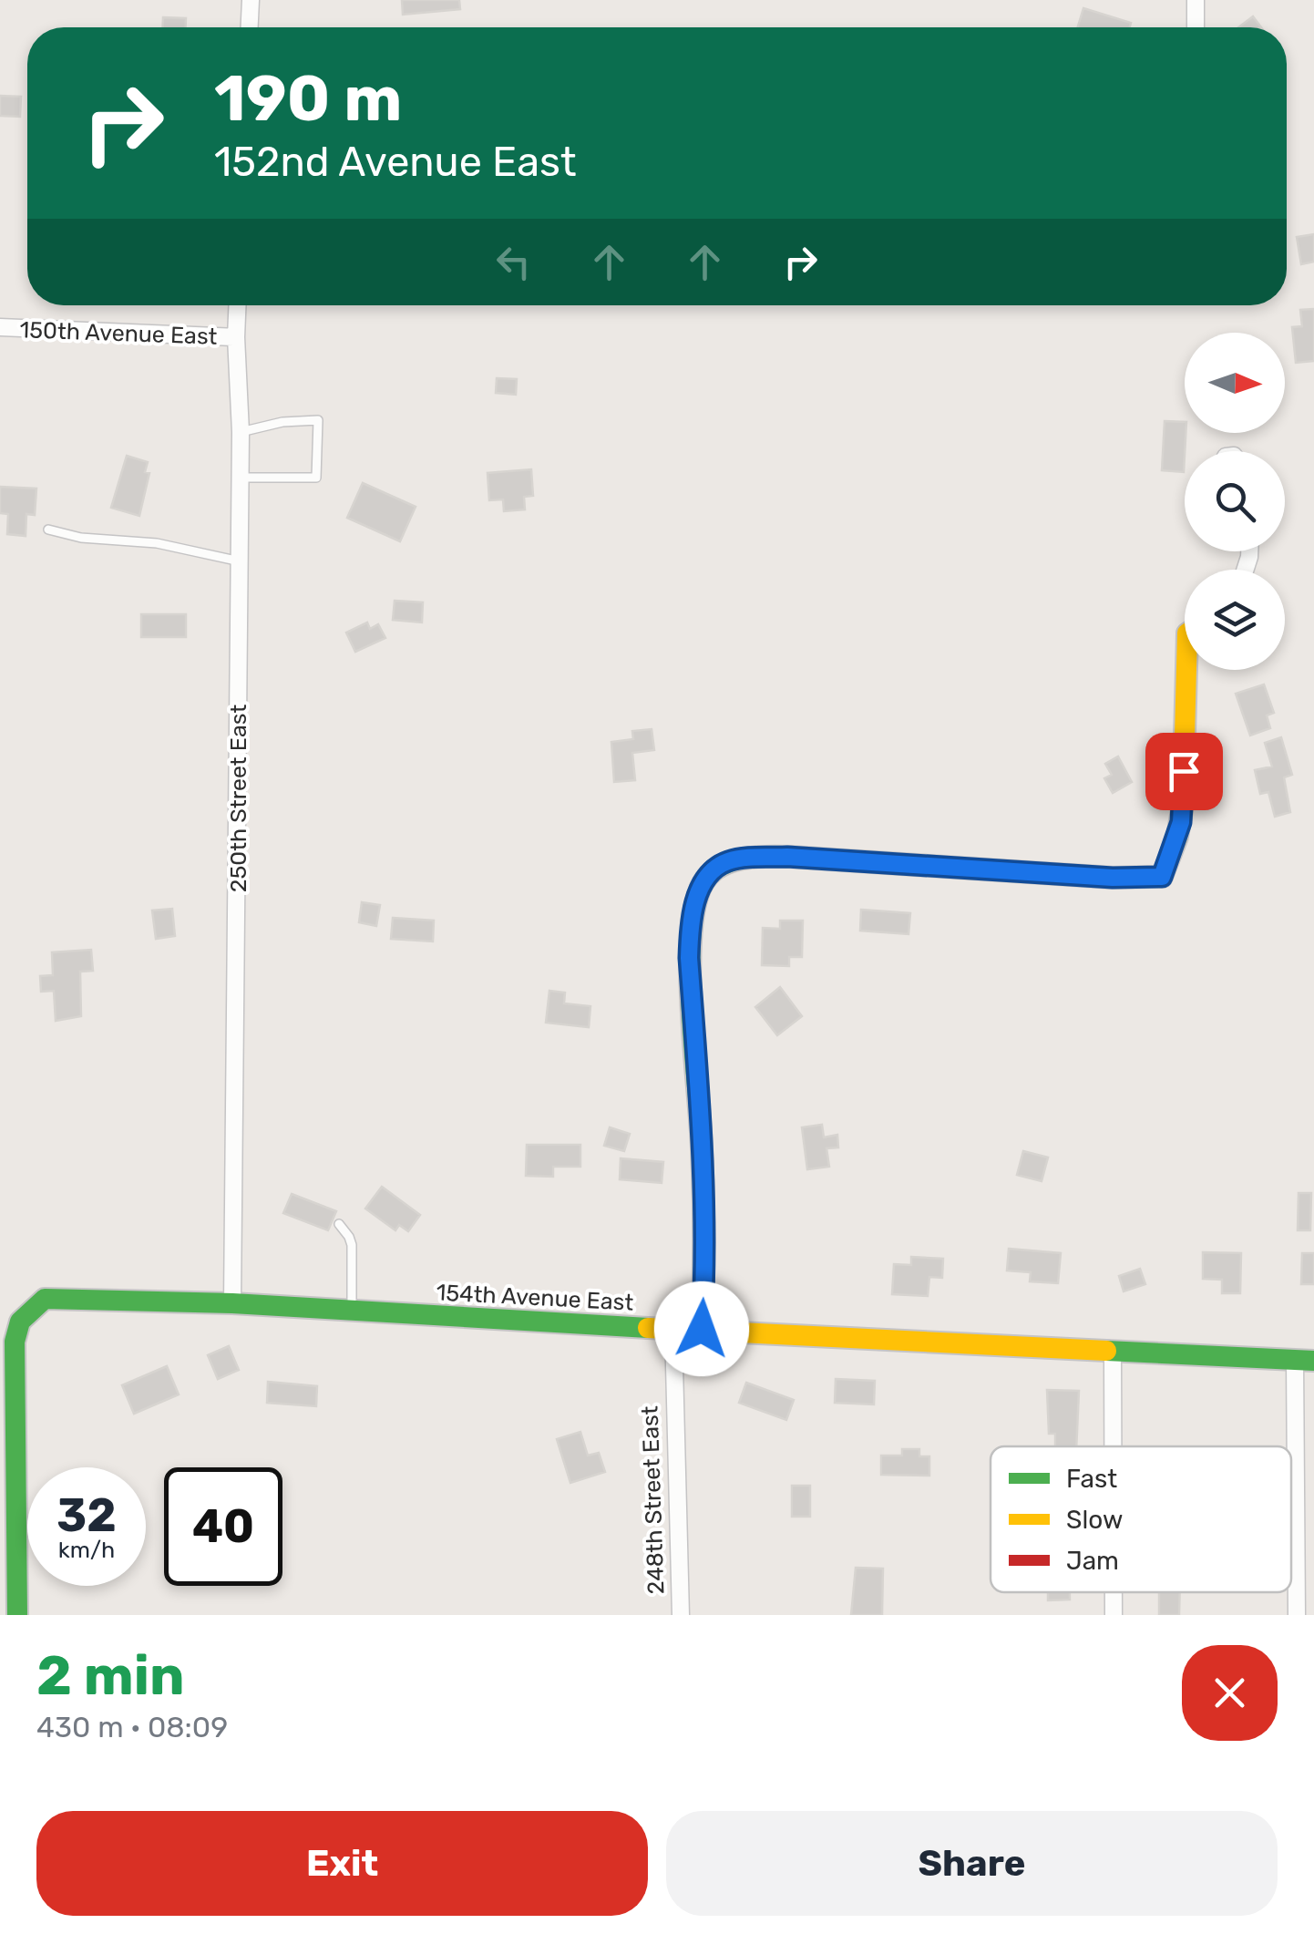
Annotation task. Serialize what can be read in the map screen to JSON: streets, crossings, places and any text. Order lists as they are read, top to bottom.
{
  "streets": {
    "street": [
      "150th Avenue East",
      "250th Street East",
      "154th Avenue East",
      "248th Street East"
    ]
  },
  "crossings": [
    ["150th Avenue East", "250th Street East"],
    ["250th Street East", "154th Avenue East"],
    ["154th Avenue East", "248th Street East"]
  ],
  "legend": ["Fast", "Slow", "Jam"],
  "north": "right",
  "page": {
    "turn": ["190 m", "152nd Avenue East"],
    "speed": "32 km/h",
    "limit": "40",
    "heading": ["2 min", "430 m · 08:09"],
    "buttons": ["Exit", "Share"]
  }
}
